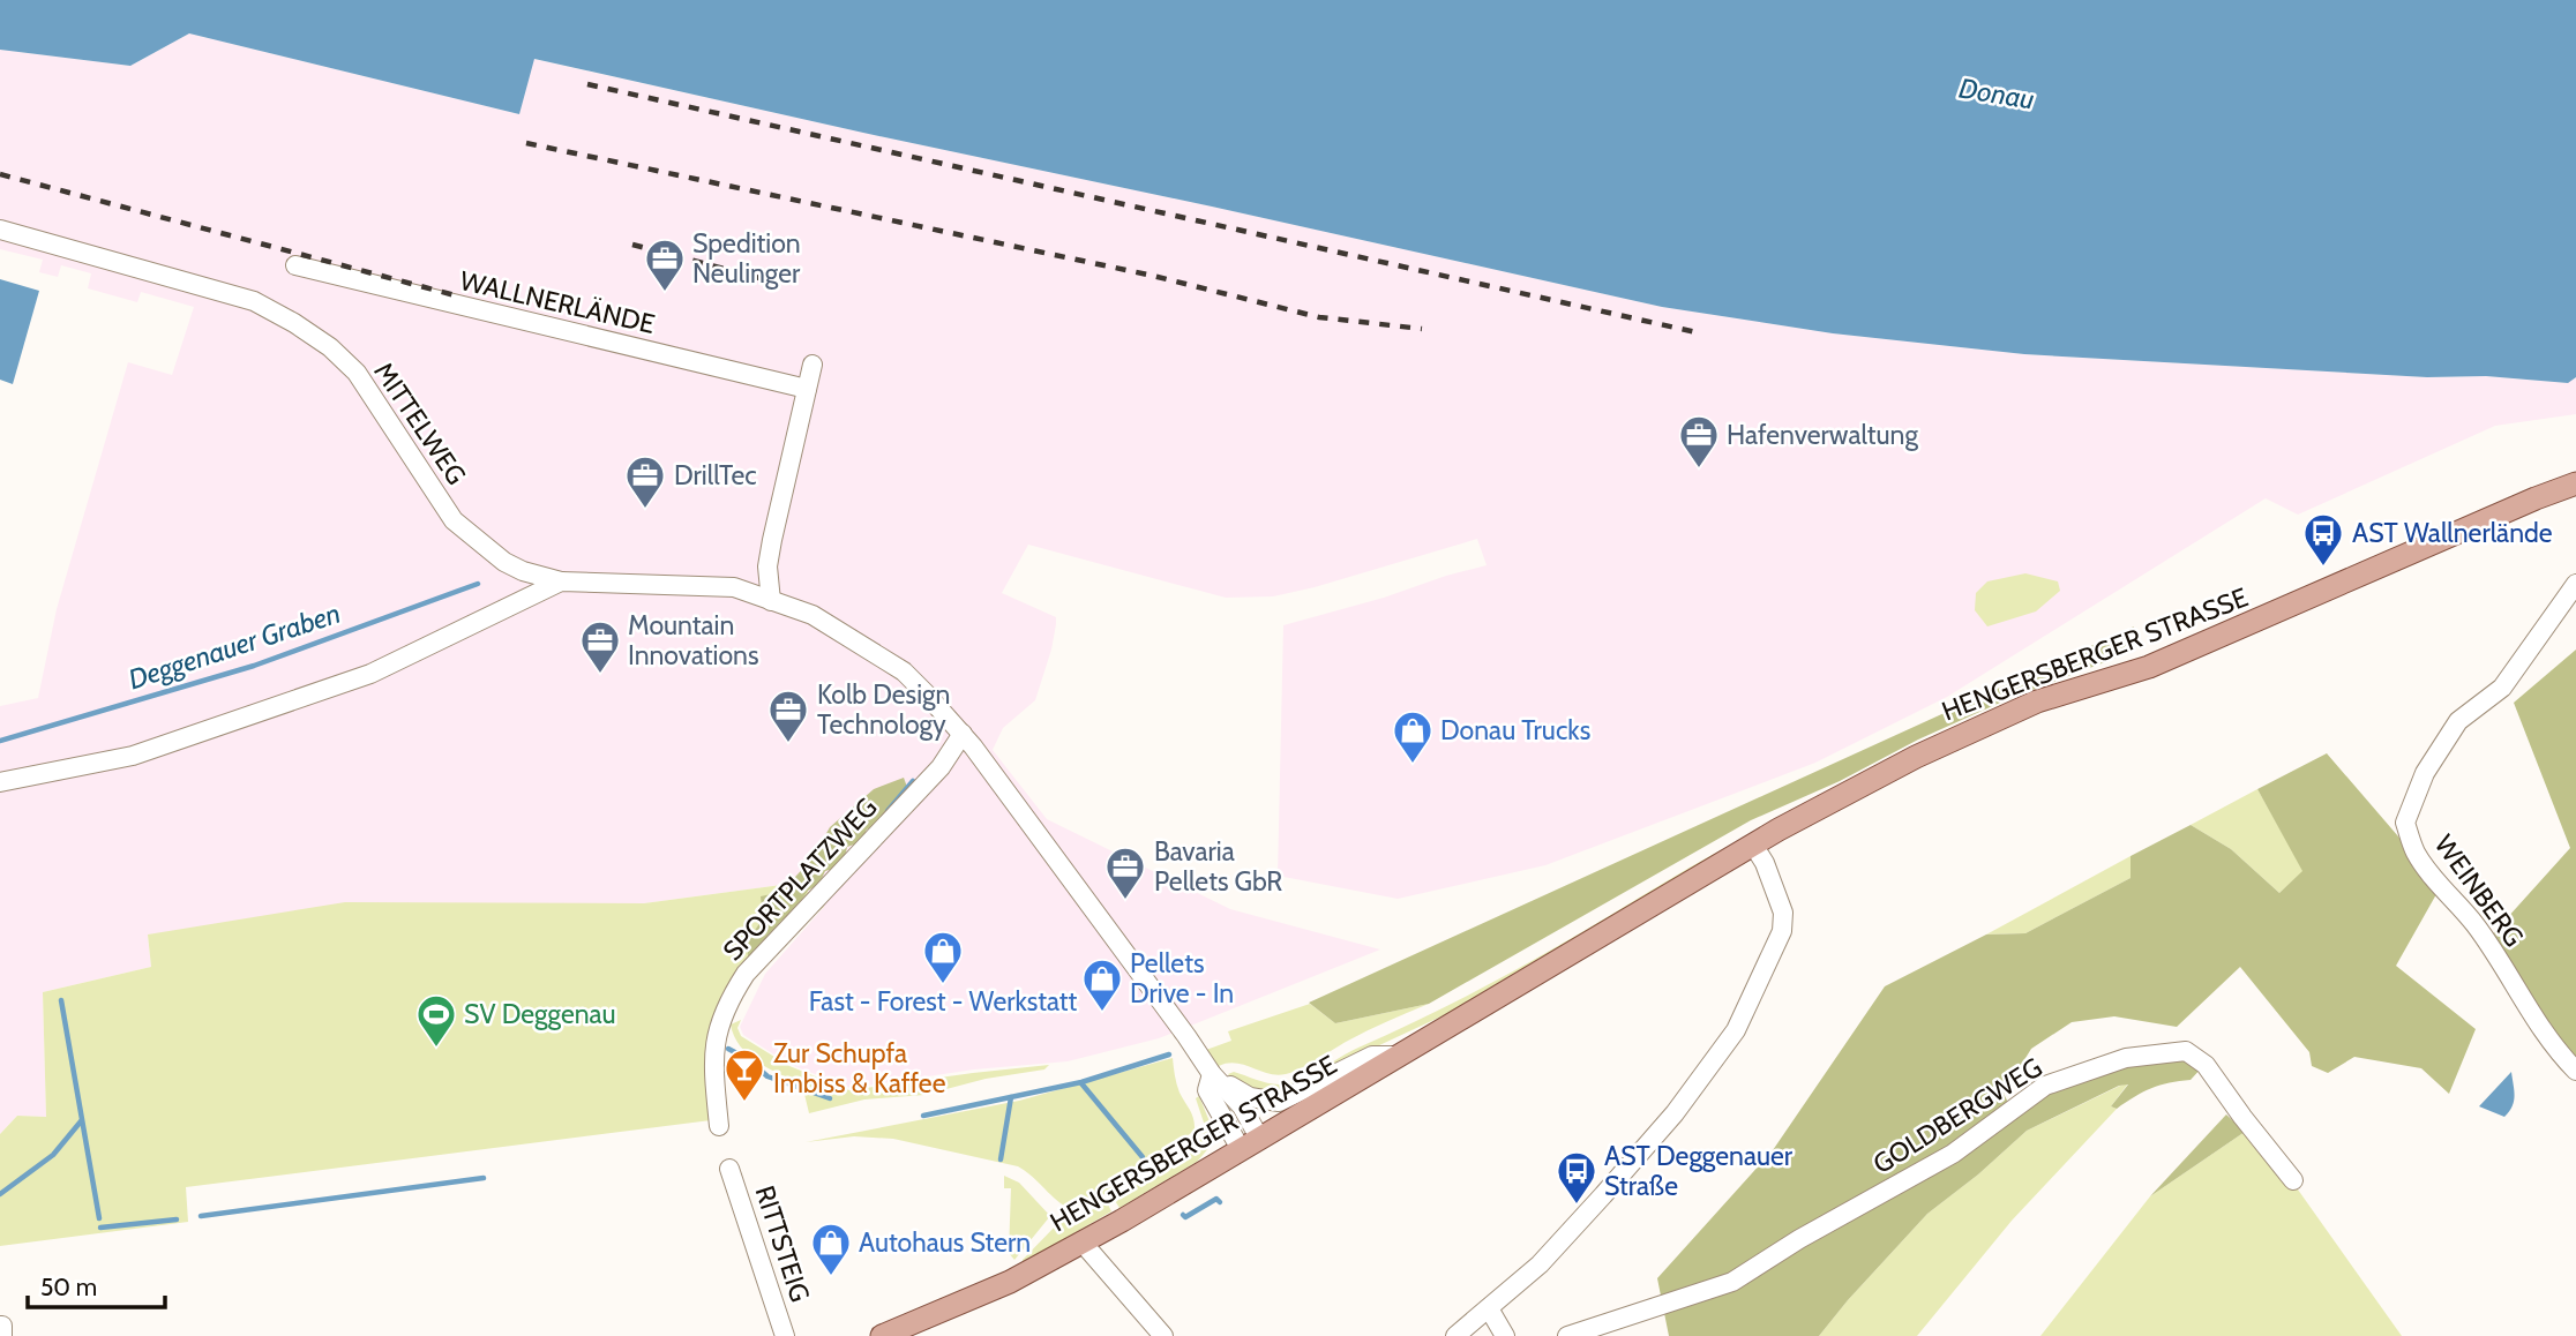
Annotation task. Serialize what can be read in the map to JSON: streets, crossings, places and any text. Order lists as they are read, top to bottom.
{
  "streets": {
    "main road": ["HENGERSBERGER STRASSE"],
    "street": [
      "WALLNERLÄNDE",
      "MITTELWEG",
      "SPORTPLATZWEG",
      "WEINBERG",
      "GOLDBERGWEG",
      "RITTSTEIG"
    ]
  },
  "water": ["Donau", "Deggenauer Graben"],
  "places": {
    "office": [
      "Spedition Neulinger",
      "Hafenverwaltung",
      "DrillTec",
      "Mountain Innovations",
      "Kolb Design Technology",
      "Bavaria Pellets GbR"
    ],
    "bus stop": ["AST Wallnerlände", "AST Deggenauer Straße"],
    "shop": [
      "Donau Trucks",
      "Fast - Forest - Werkstatt",
      "Pellets Drive - In",
      "Autohaus Stern"
    ],
    "sports": ["SV Deggenau"],
    "bar": ["Zur Schupfa Imbiss & Kaffee"]
  },
  "scale_bar": "50 m"
}
